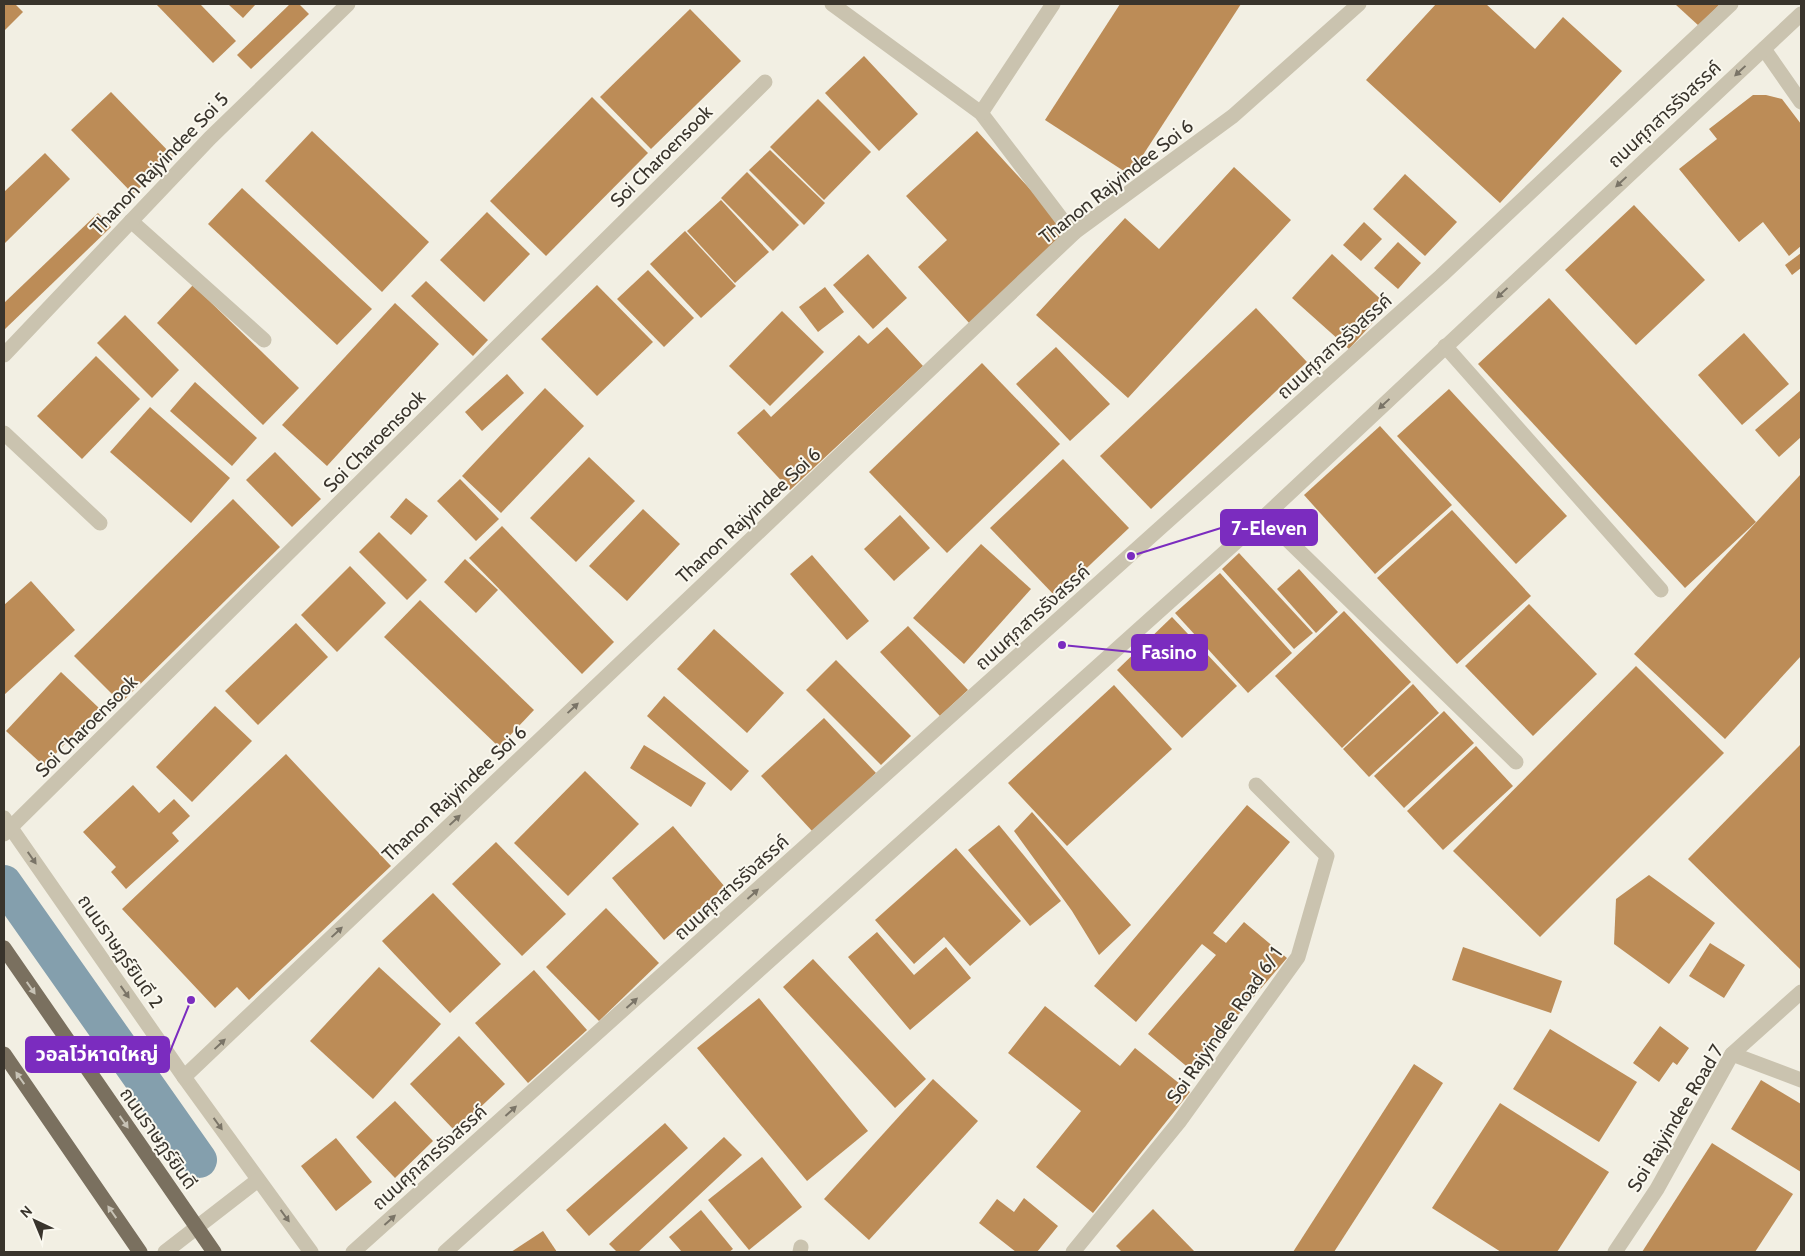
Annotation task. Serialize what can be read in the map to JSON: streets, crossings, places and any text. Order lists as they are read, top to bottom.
{
  "streets": {
    "main road": ["ถนนราษฎร์ยินดี"],
    "street": [
      "ถนนศุภสารรังสรรค์",
      "Soi Charoensook",
      "Thanon Rajyindee Soi 5",
      "Thanon Rajyindee Soi 6",
      "ถนนราษฎร์ยินดี 2",
      "Soi Rajyindee Road 6/ 1",
      "Soi Rajyindee Road 7"
    ]
  },
  "crossings": [
    ["Soi Charoensook", "ถนนราษฎร์ยินดี 2"],
    ["Thanon Rajyindee Soi 6", "ถนนราษฎร์ยินดี 2"]
  ],
  "one_way": ["Thanon Rajyindee Soi 6", "ถนนราษฎร์ยินดี 2"],
  "places": ["7-Eleven", "Fasino", "วอลโว่หาดใหญ่"],
  "north": "top left"
}
